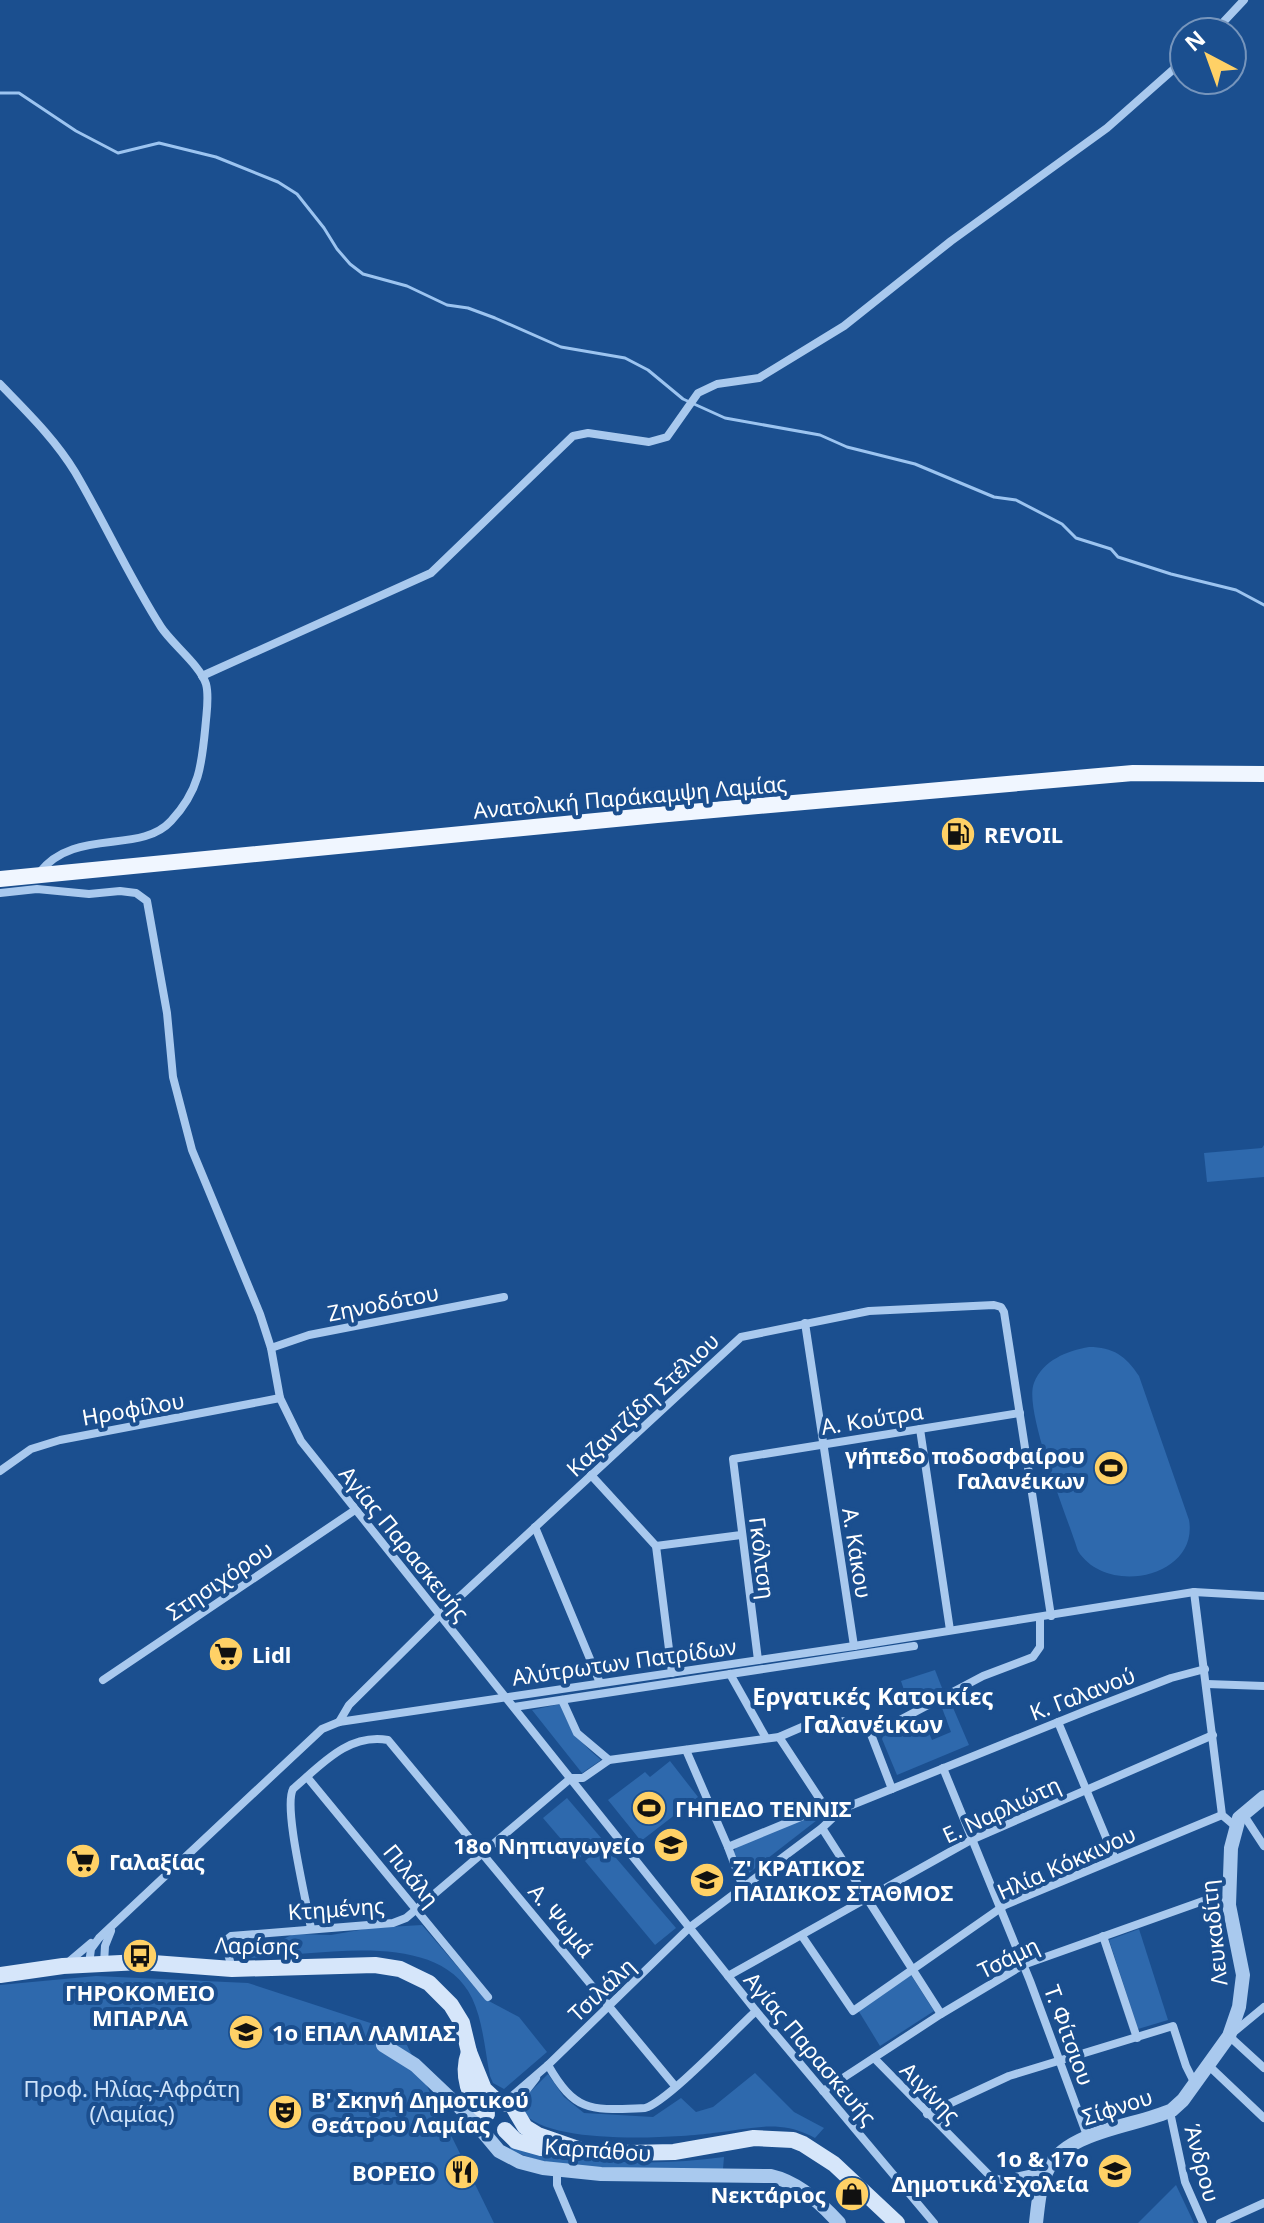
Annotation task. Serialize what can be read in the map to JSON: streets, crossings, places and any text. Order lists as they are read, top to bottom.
{
  "streets": {
    "main road": ["Ανατολική Παράκαμψη Λαμίας", "Λαρίσης"],
    "street": [
      "Ζηνοδότου",
      "Καζαντζίδη Στέλιου",
      "Ηροφίλου",
      "Α. Κούτρα",
      "Αγίας Παρασκευής",
      "Α. Κάκου",
      "Γκόλτση",
      "Στησιχόρου",
      "Αλύτρωτων Πατρίδων",
      "Κ. Γαλανού",
      "Ε. Ναρλιώτη",
      "Ηλία Κόκκινου",
      "Πιλάλη",
      "Κτημένης",
      "Α. Ψωμά",
      "Λευκαδίτη",
      "Τσάμη",
      "Τσιλάλη",
      "Τ. Φίτσιου",
      "Αιγίνης",
      "Σίφνου",
      "Καρπάθου",
      "Άνδρου"
    ]
  },
  "crossings": [
    ["Ζηνοδότου", "Αγίας Παρασκευής"],
    ["Καζαντζίδη Στέλιου", "Α. Κούτρα"],
    ["Καζαντζίδη Στέλιου", "Αγίας Παρασκευής"],
    ["Καζαντζίδη Στέλιου", "Α. Κάκου"],
    ["Καζαντζίδη Στέλιου", "Αλύτρωτων Πατρίδων"],
    ["Ηροφίλου", "Αγίας Παρασκευής"],
    ["Α. Κούτρα", "Α. Κάκου"],
    ["Α. Κούτρα", "Γκόλτση"],
    ["Αγίας Παρασκευής", "Στησιχόρου"],
    ["Αγίας Παρασκευής", "Αλύτρωτων Πατρίδων"],
    ["Αγίας Παρασκευής", "Κ. Γαλανού"],
    ["Αγίας Παρασκευής", "Ε. Ναρλιώτη"],
    ["Αγίας Παρασκευής", "Κτημένης"],
    ["Αγίας Παρασκευής", "Τσάμη"],
    ["Αγίας Παρασκευής", "Τσιλάλη"],
    ["Α. Κάκου", "Αλύτρωτων Πατρίδων"],
    ["Γκόλτση", "Αλύτρωτων Πατρίδων"],
    ["Αλύτρωτων Πατρίδων", "Λαρίσης"],
    ["Κ. Γαλανού", "Τσιλάλη"],
    ["Κ. Γαλανού", "Τ. Φίτσιου"],
    ["Ε. Ναρλιώτη", "Ηλία Κόκκινου"],
    ["Ε. Ναρλιώτη", "Τ. Φίτσιου"],
    ["Ηλία Κόκκινου", "Τ. Φίτσιου"],
    ["Πιλάλη", "Κτημένης"],
    ["Πιλάλη", "Α. Ψωμά"],
    ["Κτημένης", "Α. Ψωμά"],
    ["Κτημένης", "Λαρίσης"],
    ["Α. Ψωμά", "Τσιλάλη"],
    ["Λευκαδίτη", "Τσάμη"],
    ["Λευκαδίτη", "Σίφνου"],
    ["Λευκαδίτη", "Άνδρου"],
    ["Λαρίσης", "Τσιλάλη"],
    ["Λαρίσης", "Καρπάθου"],
    ["Τσάμη", "Τ. Φίτσιου"],
    ["Τσάμη", "Αιγίνης"],
    ["Τσιλάλη", "Καρπάθου"],
    ["Τ. Φίτσιου", "Σίφνου"],
    ["Αιγίνης", "Σίφνου"],
    ["Σίφνου", "Άνδρου"]
  ],
  "districts": ["Εργατικές Κατοικίες Γαλανέικων"],
  "parks": ["Προφ. Ηλίας-Αφράτη (Λαμίας)"],
  "places": {
    "fuel station": ["REVOIL"],
    "sports": ["γήπεδο ποδοσφαίρου Γαλανέικων", "ΓΗΠΕΔΟ ΤΕΝΝΙΣ"],
    "supermarket": ["Lidl", "Γαλαξίας"],
    "school or university": [
      "18ο Νηπιαγωγείο",
      "Ζ' ΚΡΑΤΙΚΟΣ ΠΑΙΔΙΚΟΣ ΣΤΑΘΜΟΣ",
      "1ο ΕΠΑΛ ΛΑΜΙΑΣ",
      "1ο & 17ο Δημοτικά Σχολεία"
    ],
    "bus stop": ["ΓΗΡΟΚΟΜΕΙΟ ΜΠΑΡΛΑ"],
    "theatre": ["Β' Σκηνή Δημοτικού Θεάτρου Λαμίας"],
    "restaurant": ["ΒΟΡΕΙΟ"],
    "shop": ["Νεκτάριος"]
  },
  "north": "top left"
}
